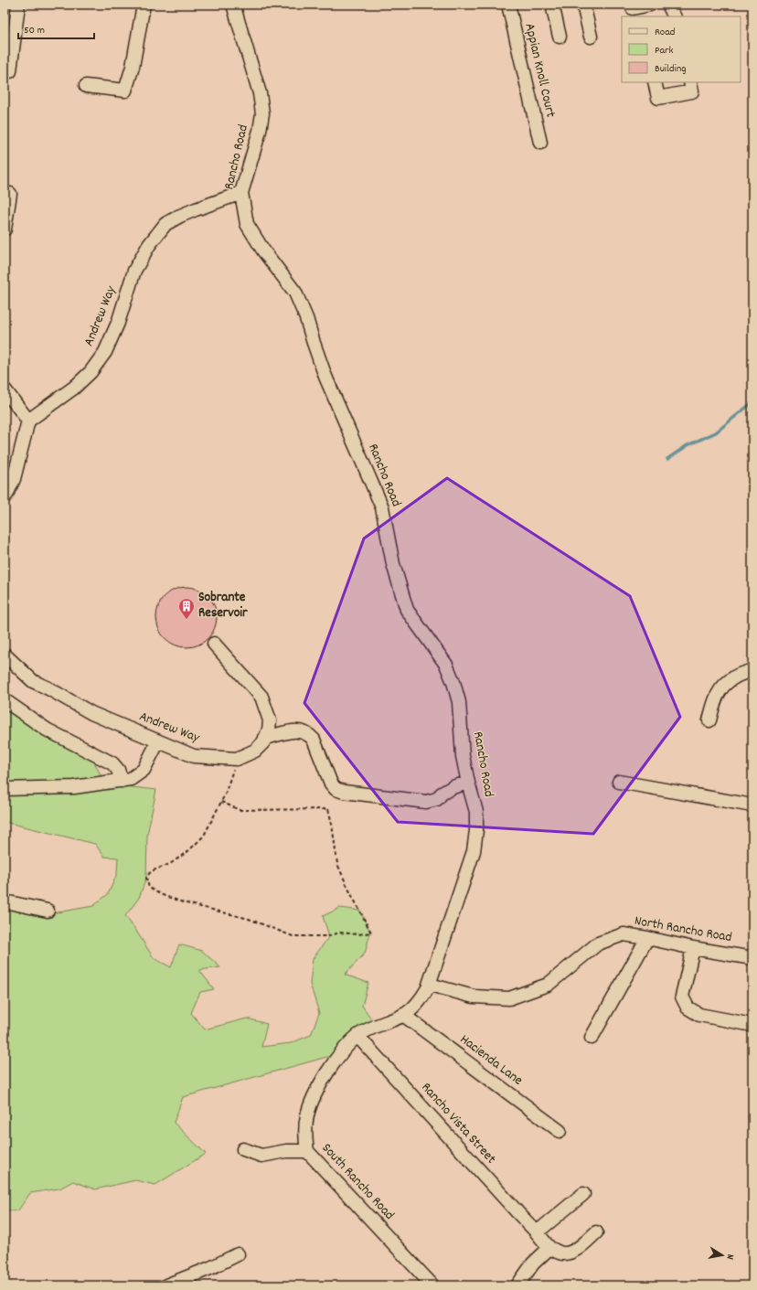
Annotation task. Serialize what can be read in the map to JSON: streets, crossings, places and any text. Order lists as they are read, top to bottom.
{
  "streets": {
    "street": [
      "Appian Knoll Court",
      "Rancho Road",
      "Andrew Way",
      "North Rancho Road",
      "Hacienda Lane",
      "Rancho Vista Street",
      "South Rancho Road"
    ]
  },
  "crossings": [
    ["Rancho Road", "Andrew Way"],
    ["Rancho Road", "North Rancho Road"],
    ["Rancho Road", "South Rancho Road"],
    ["North Rancho Road", "South Rancho Road"],
    ["Hacienda Lane", "South Rancho Road"],
    ["Rancho Vista Street", "South Rancho Road"]
  ],
  "places": {
    "building": ["Sobrante Reservoir"]
  },
  "legend": ["Road", "Park", "Building"],
  "scale_bar": "50 m",
  "north": "right"
}
